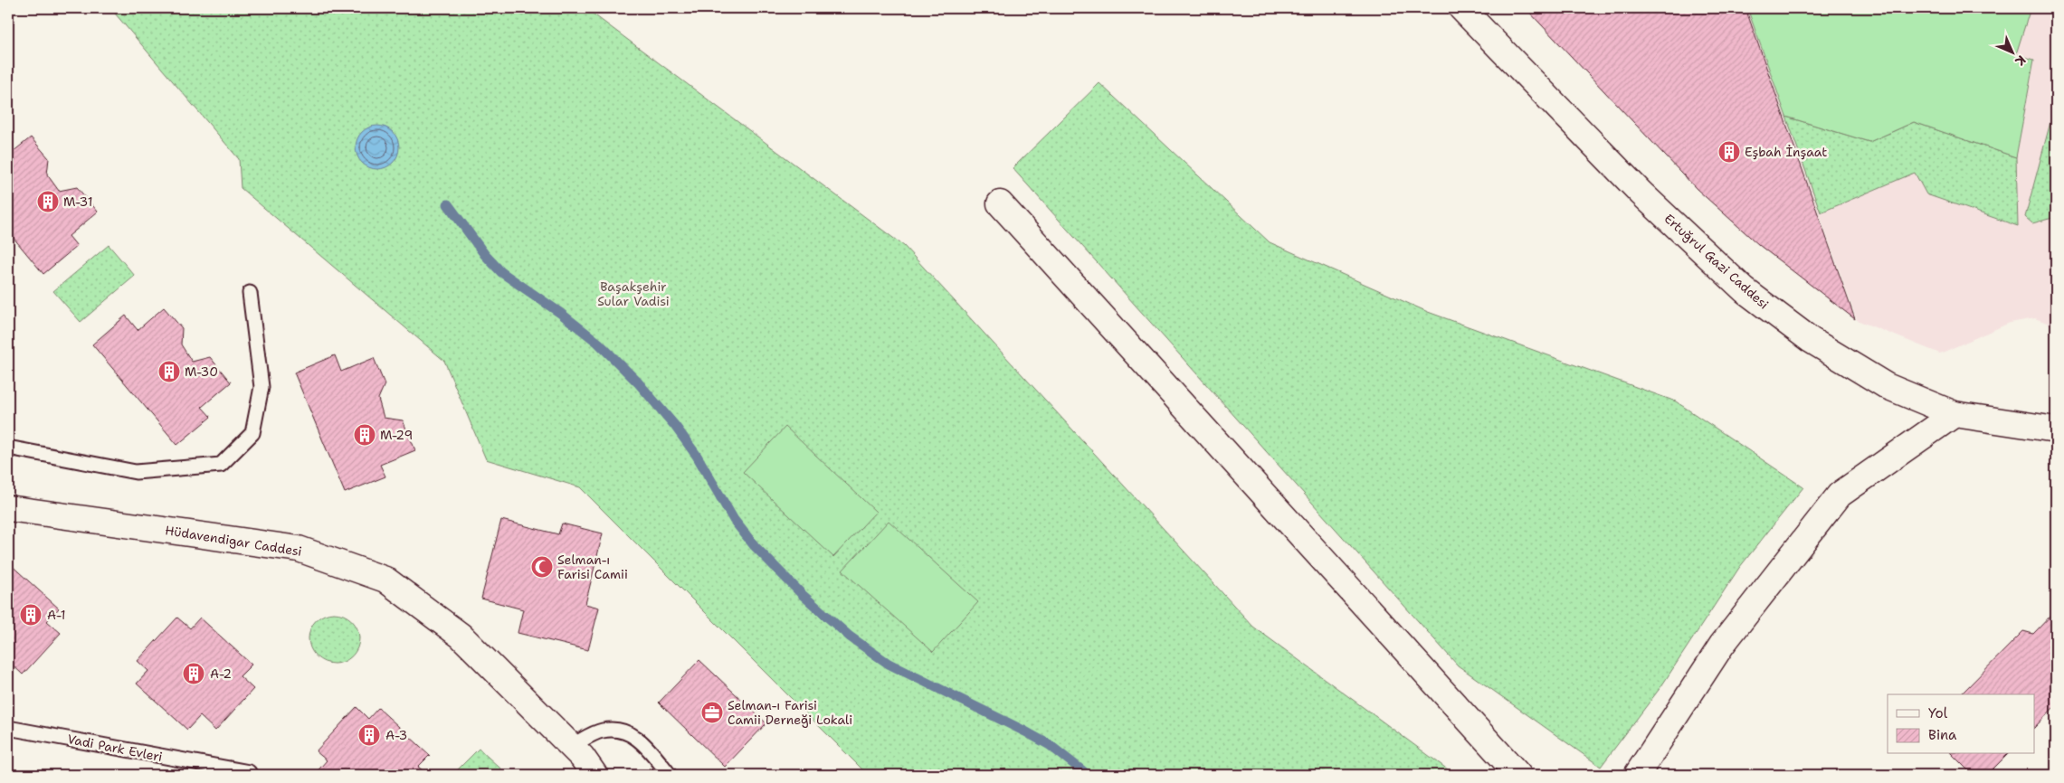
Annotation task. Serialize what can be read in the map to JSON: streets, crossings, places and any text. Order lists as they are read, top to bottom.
{
  "streets": {
    "street": ["Ertuğrul Gazi Caddesi", "Hüdavendigar Caddesi"],
    "lane": ["Vadi Park Evleri"]
  },
  "parks": ["Başakşehir Sular Vadisi"],
  "places": {
    "building": [
      "Eşbah İnşaat",
      "M-31",
      "M-30",
      "M-29",
      "A-1",
      "A-2",
      "A-3"
    ],
    "mosque": ["Selman-ı Farisi Camii"],
    "office": ["Selman-ı Farisi Camii Derneği Lokali"]
  },
  "legend": ["Yol", "Bina"],
  "north": "bottom right"
}
